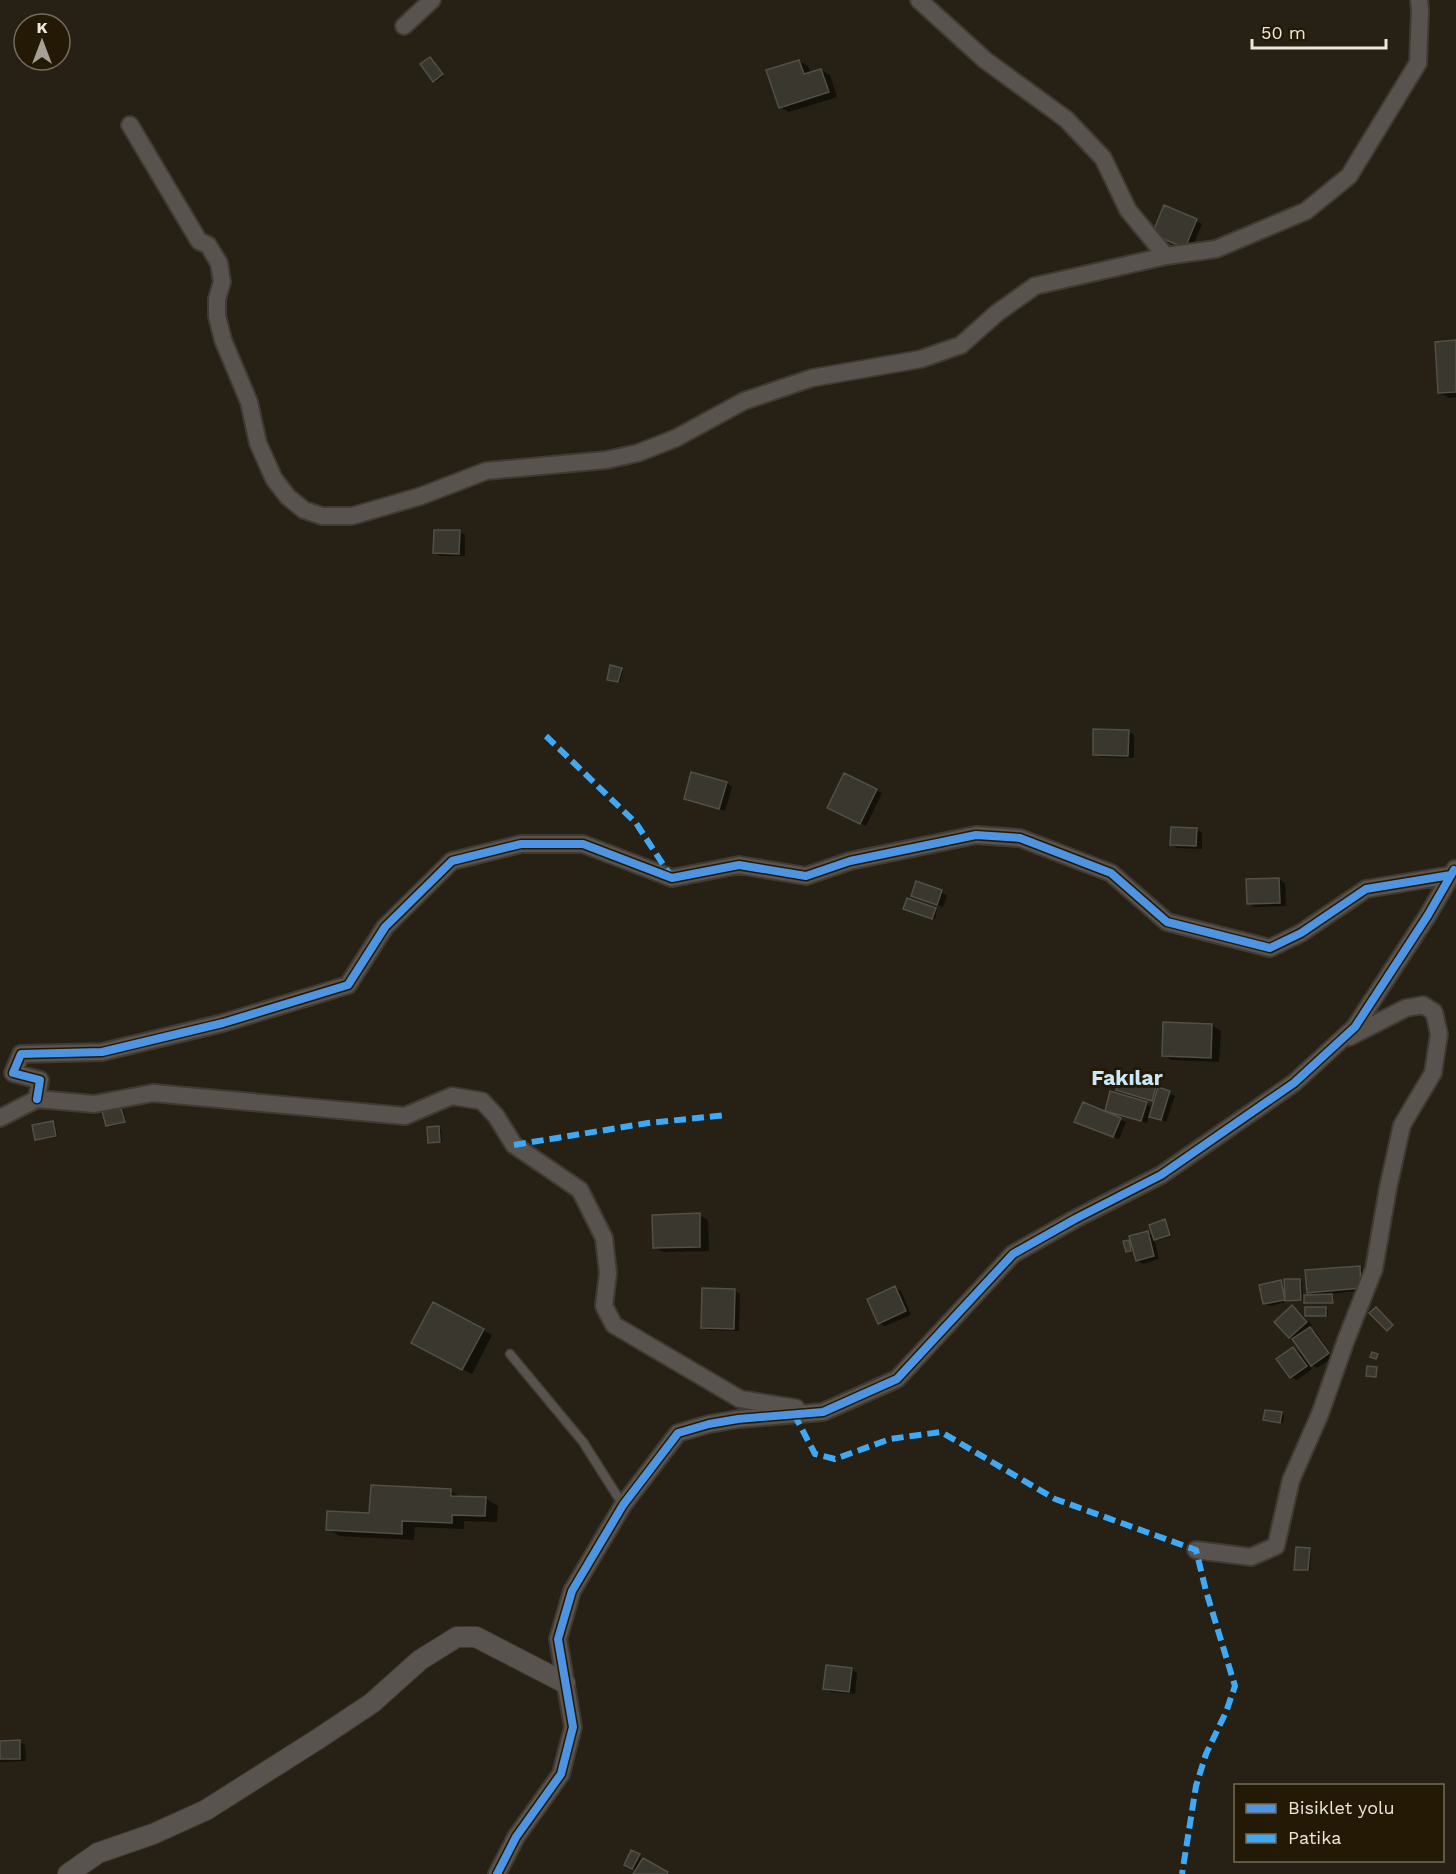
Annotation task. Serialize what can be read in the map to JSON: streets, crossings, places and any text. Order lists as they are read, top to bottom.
{
  "districts": ["Fakılar"],
  "legend": ["Bisiklet yolu", "Patika"],
  "scale_bar": "50 m",
  "north": "top"
}
